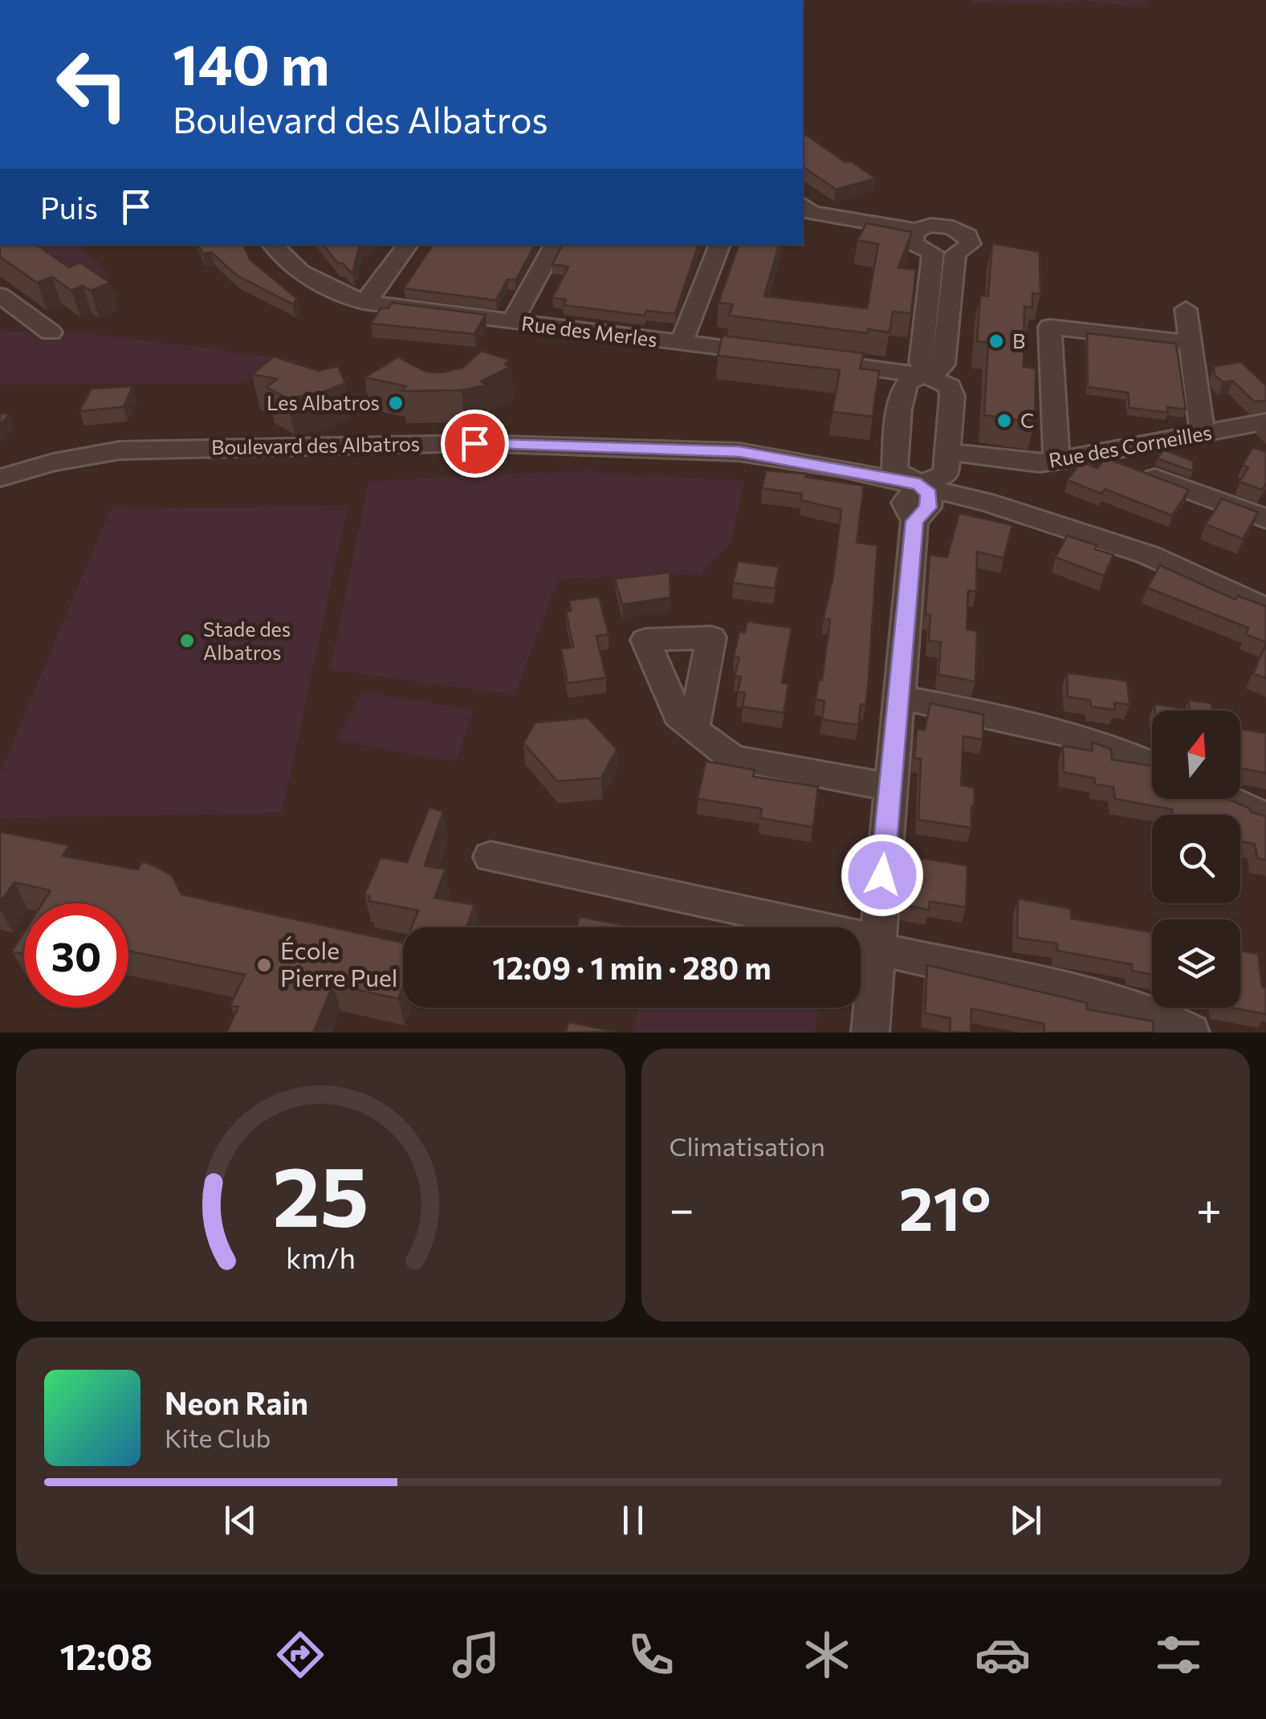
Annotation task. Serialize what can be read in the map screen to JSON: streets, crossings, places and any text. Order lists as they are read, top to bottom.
{
  "streets": {
    "street": ["Rue des Merles", "Boulevard des Albatros", "Rue des Corneilles"]
  },
  "places": [
    "B",
    "Les Albatros",
    "C",
    "Stade des Albatros",
    "École Pierre Puel"
  ],
  "north": "top",
  "page": {
    "turn": ["140 m", "Boulevard des Albatros"],
    "then": "Puis",
    "limit": "30",
    "trip": "12:09 · 1 min · 280 m",
    "tile": "Climatisation",
    "heat": ["−", "21°", "+"],
    "song": ["Neon Rain", "Kite Club"],
    "tabs": "12:08",
    "gauge": ["25", "km/h"]
  }
}
